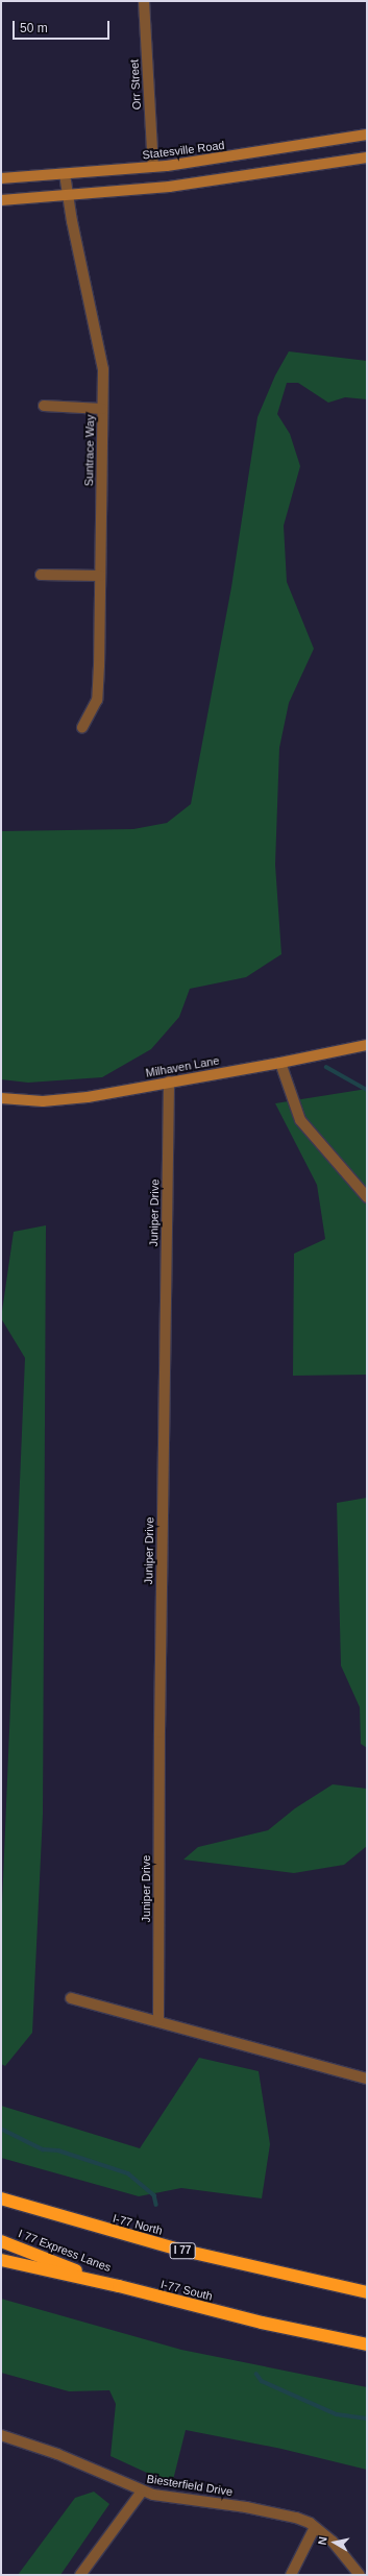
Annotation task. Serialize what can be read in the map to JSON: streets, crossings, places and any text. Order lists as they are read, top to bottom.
{
  "streets": {
    "highway": [
      "I-77 North",
      "I 77 Express Lanes",
      "I 77",
      "I-77 South"
    ],
    "main road": ["Statesville Road", "Milhaven Lane"],
    "street": [
      "Orr Street",
      "Suntrace Way",
      "Juniper Drive",
      "Biesterfield Drive"
    ]
  },
  "crossings": [
    ["Orr Street", "Statesville Road"],
    ["Statesville Road", "Suntrace Way"],
    ["Milhaven Lane", "Juniper Drive"],
    ["I 77 Express Lanes", "I-77 South"]
  ],
  "scale_bar": "50 m",
  "north": "left"
}
